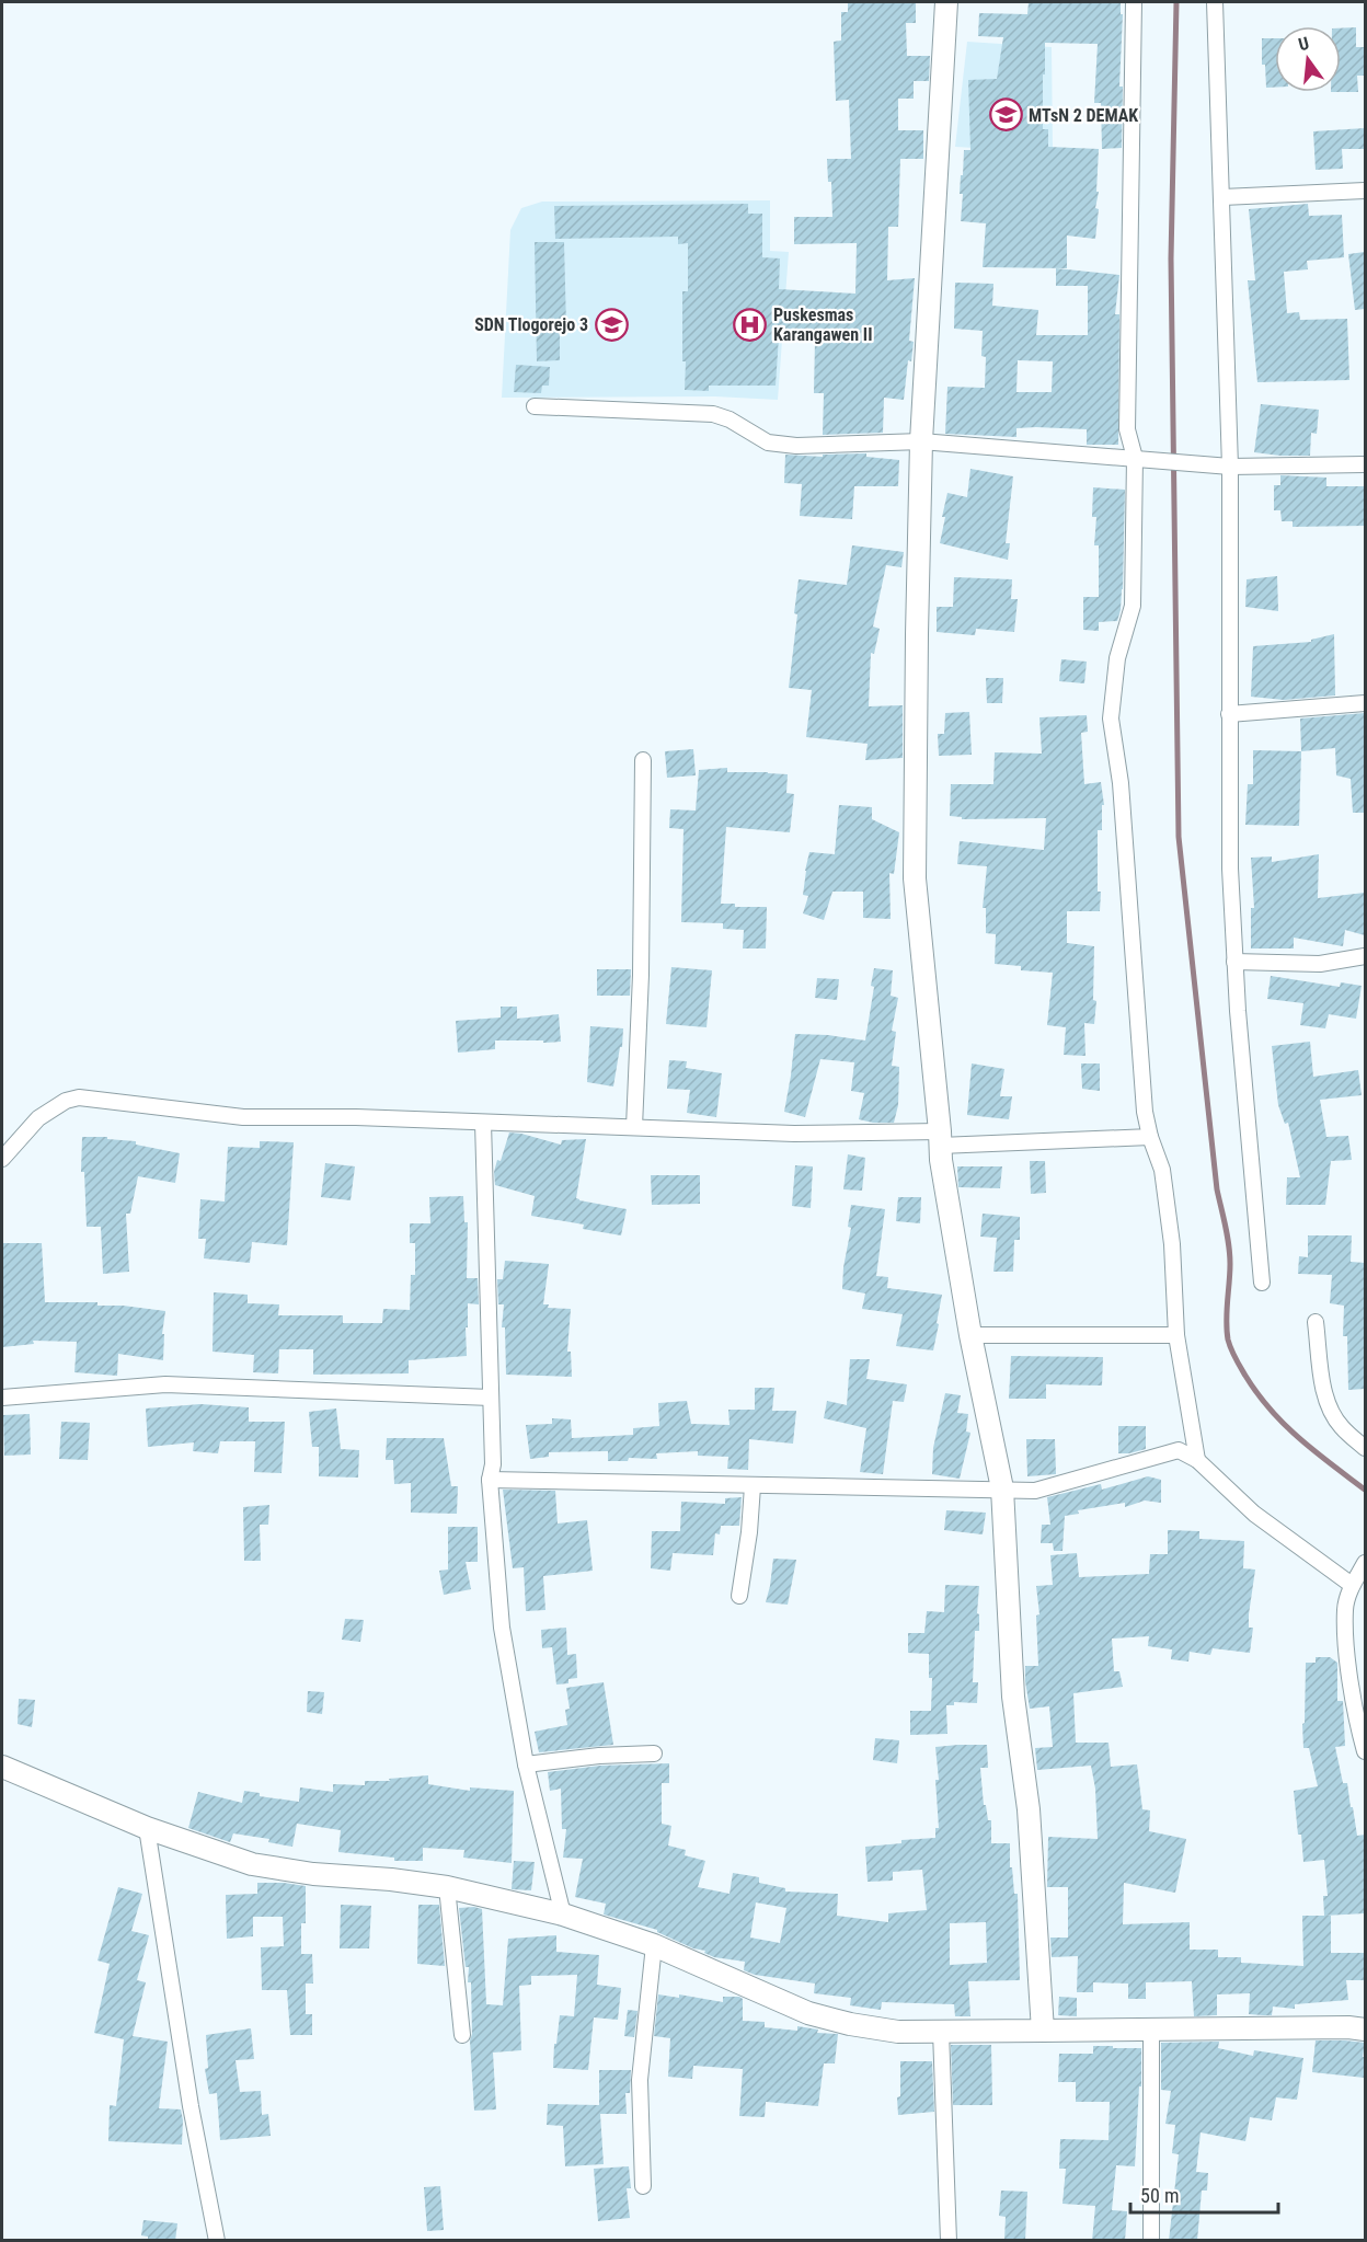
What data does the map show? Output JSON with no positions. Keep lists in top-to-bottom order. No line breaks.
{"places":{"school or university":["MTsN 2 DEMAK","SDN Tlogorejo 3"],"hospital":["Puskesmas Karangawen II"]},"scale_bar":"50 m","north":"top"}
